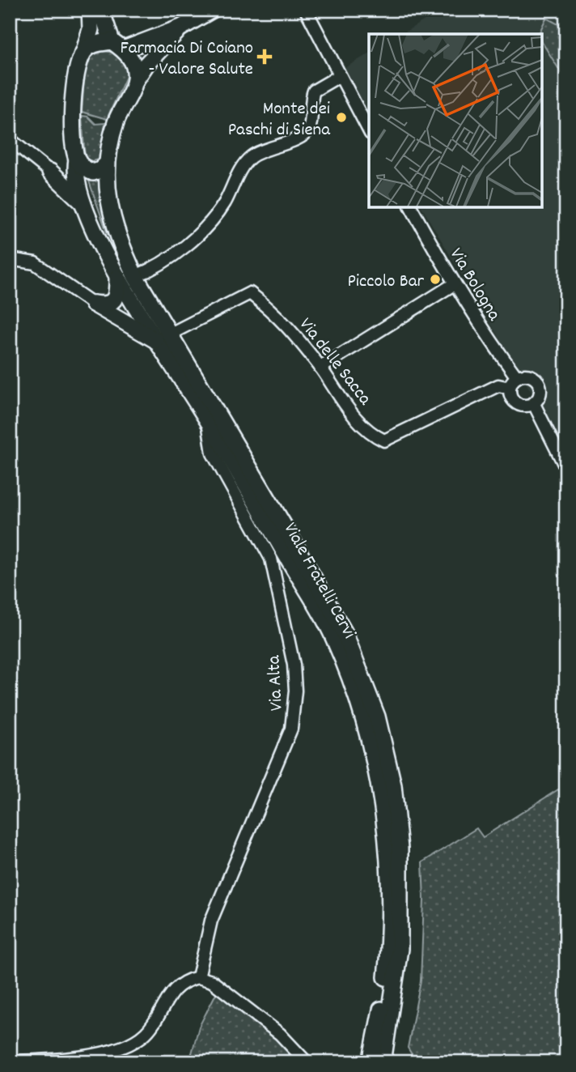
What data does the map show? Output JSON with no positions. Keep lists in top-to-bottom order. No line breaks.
{"streets":{"main road":["Viale Fratelli Cervi"],"street":["Via Bologna","Via delle Sacca","Via Alta"]},"crossings":[["Via Bologna","Via delle Sacca"],["Via delle Sacca","Viale Fratelli Cervi"],["Viale Fratelli Cervi","Via Alta"]],"places":{"health":["Farmacia Di Coiano - Valore Salute"],"other":["Monte dei Paschi di Siena","Piccolo Bar"]}}
